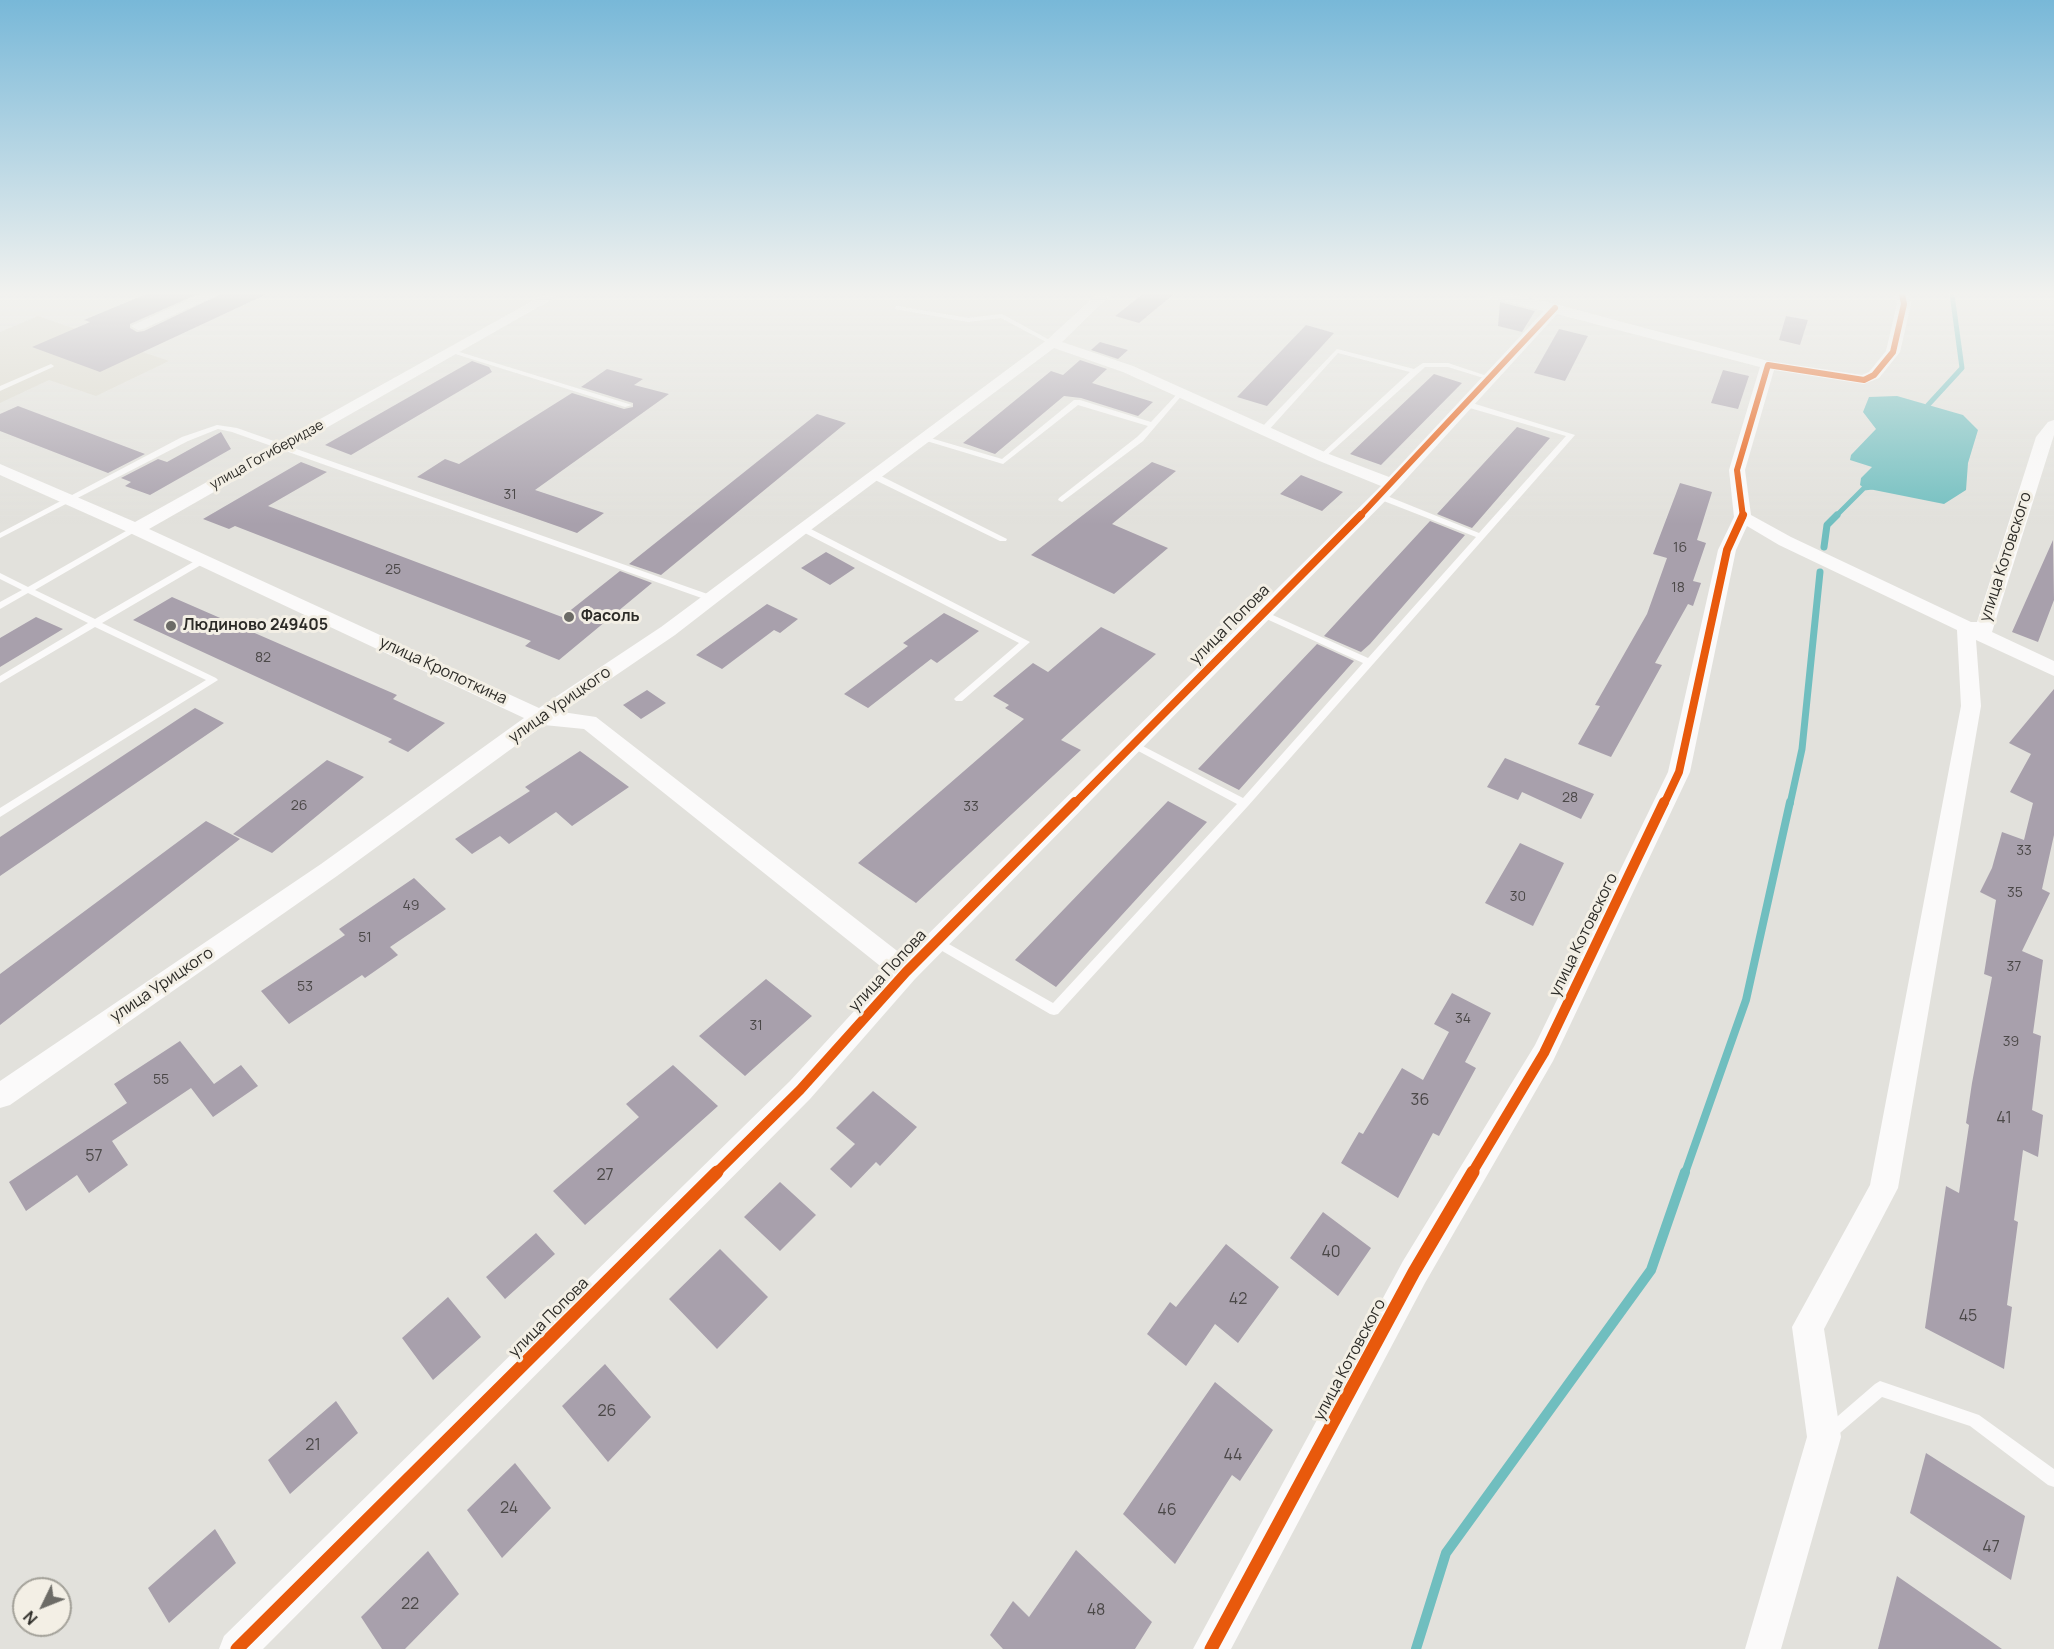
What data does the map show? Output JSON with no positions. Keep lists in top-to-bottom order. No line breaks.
{"streets":{"street":["улица Гогиберидзе","улица Котовского","улица Попова","улица Кропоткина","улица Урицкого"]},"crossings":[["улица Гогиберидзе","улица Кропоткина"],["улица Попова","улица Кропоткина"],["улица Кропоткина","улица Урицкого"]],"places":["Фасоль","Людиново 249405"],"house_numbers":["31","16","25","18","82","28","26","33","33","35","30","49","51","37","53","34","31","39","55","36","41","57","27","40","42","45","26","21","44","24","46","47","22","48"],"north":"bottom left"}
